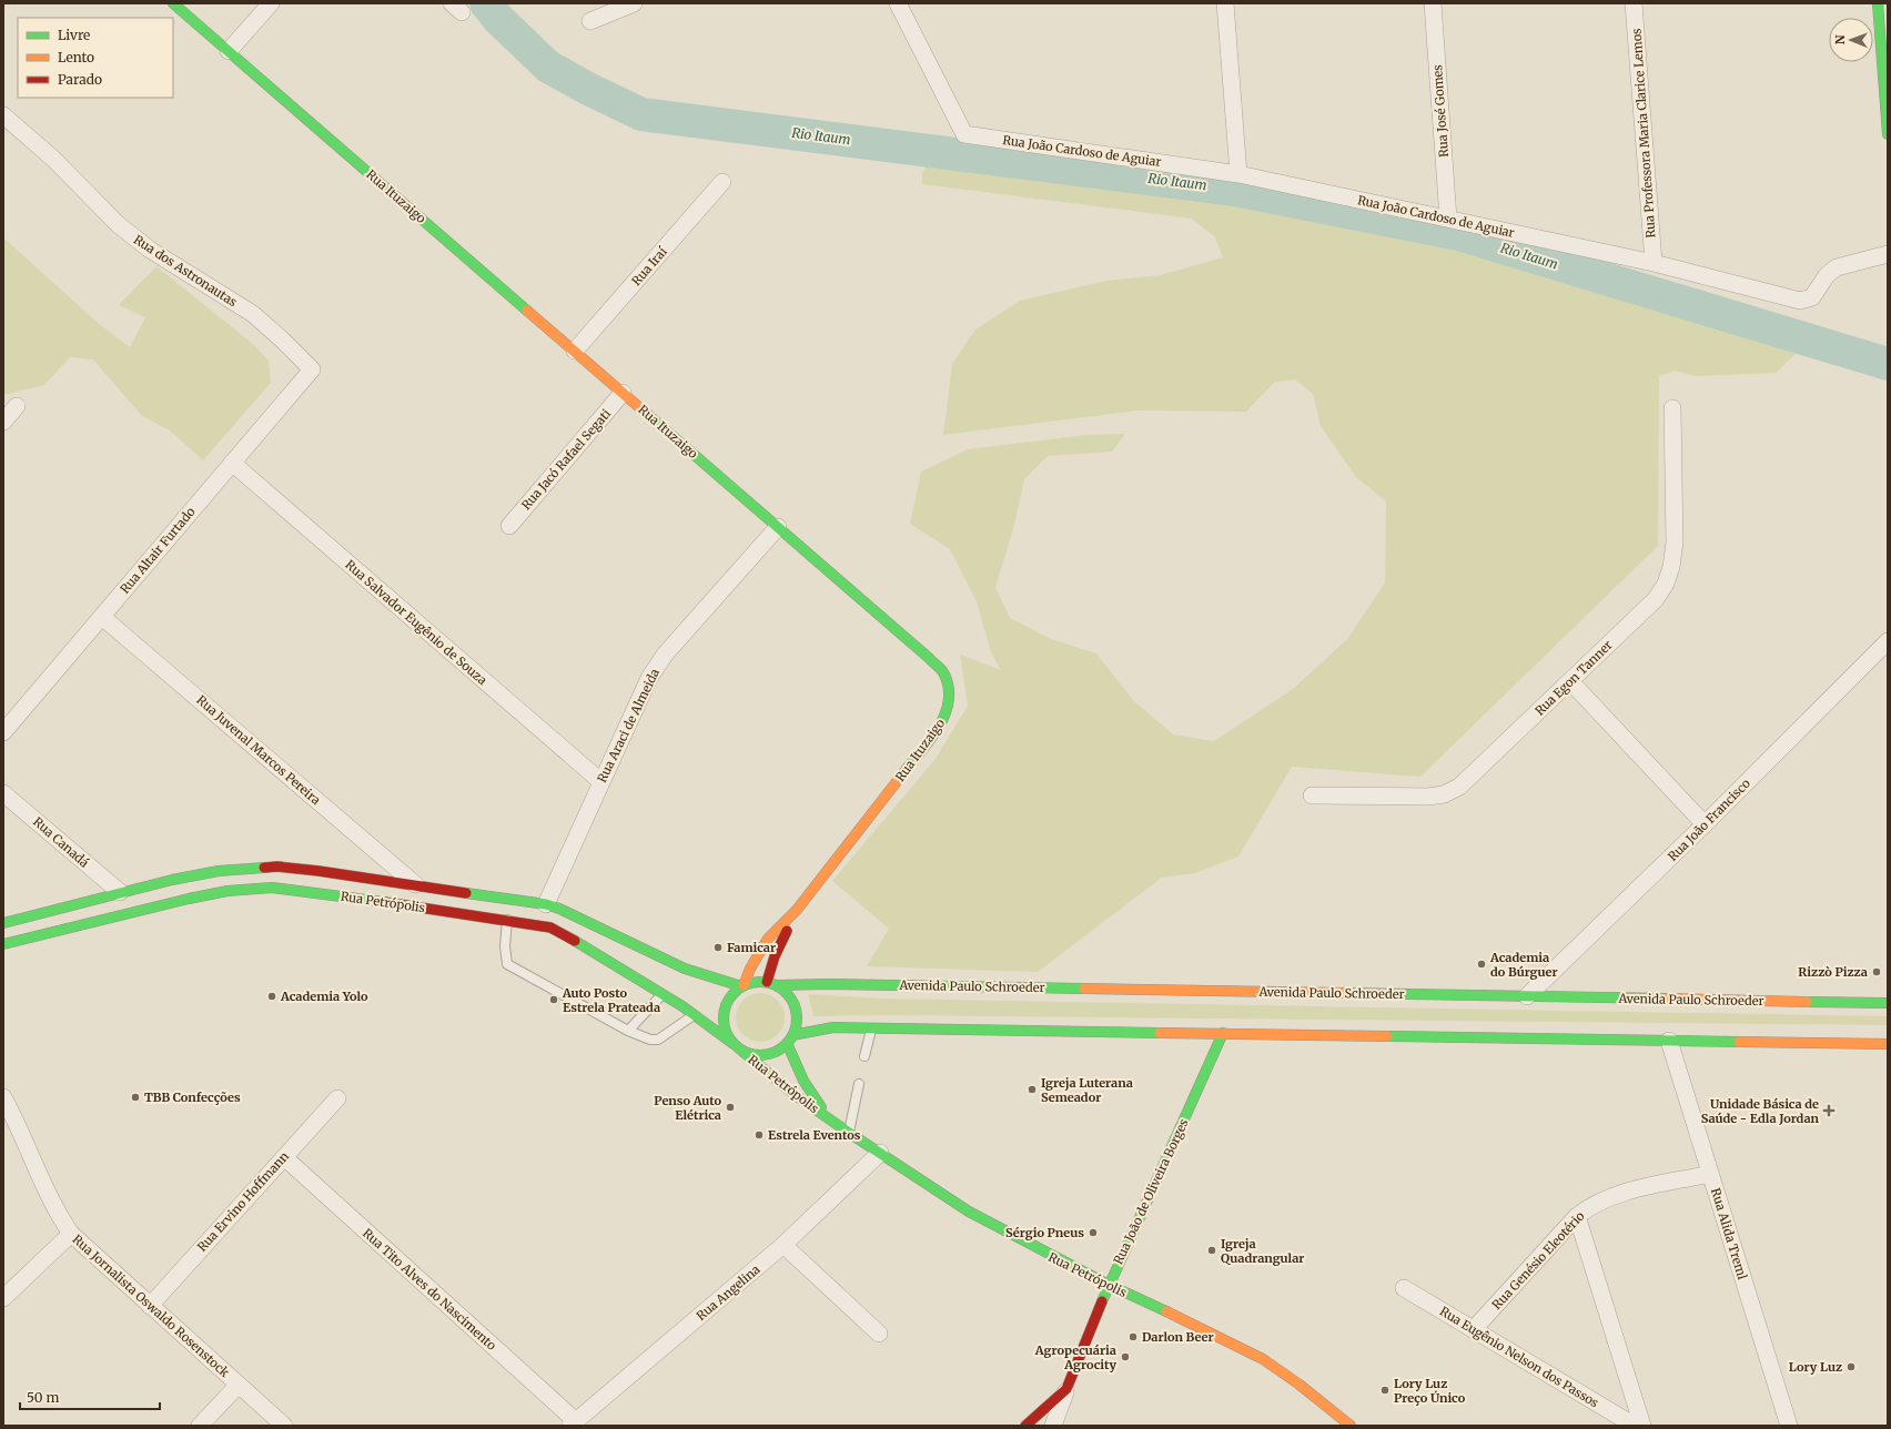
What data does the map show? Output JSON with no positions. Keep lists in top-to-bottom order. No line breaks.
{"streets":{"main road":["Rua Ituzaigo","Rua Petrópolis","Avenida Paulo Schroeder","Rua João de Oliveira Borges"],"street":["Rua José Gomes","Rua Professora Maria Clarice Lemos","Rua João Cardoso de Aguiar","Rua Iraí","Rua dos Astronautas","Rua Jacó Rafael Segati","Rua Altair Furtado","Rua Salvador Eugênio de Souza","Rua Egon Tanner","Rua Araci de Almeida","Rua Juvenal Marcos Pereira","Rua João Francisco","Rua Canadá","Rua Ervino Hoffmann","Rua Alida Treml","Rua Genésio Eleotério","Rua Tito Alves do Nascimento","Rua Angelina","Rua Jornalista Oswaldo Rosenstock","Rua Eugênio Nelson dos Passos"]},"crossings":[["Rua José Gomes","Rua João Cardoso de Aguiar"],["Rua Professora Maria Clarice Lemos","Rua João Cardoso de Aguiar"],["Rua Ituzaigo","Rua Iraí"],["Rua Ituzaigo","Rua Jacó Rafael Segati"],["Rua Ituzaigo","Rua Araci de Almeida"],["Rua Ituzaigo","Rua Petrópolis"],["Rua Ituzaigo","Avenida Paulo Schroeder"],["Rua dos Astronautas","Rua Altair Furtado"],["Rua Altair Furtado","Rua Salvador Eugênio de Souza"],["Rua Altair Furtado","Rua Juvenal Marcos Pereira"],["Rua Salvador Eugênio de Souza","Rua Araci de Almeida"],["Rua Araci de Almeida","Rua Petrópolis"],["Rua Juvenal Marcos Pereira","Rua Petrópolis"],["Rua João Francisco","Avenida Paulo Schroeder"],["Rua Canadá","Rua Petrópolis"],["Rua Petrópolis","Avenida Paulo Schroeder"],["Rua Petrópolis","Rua João de Oliveira Borges"],["Rua Petrópolis","Rua Angelina"],["Rua Ervino Hoffmann","Rua Tito Alves do Nascimento"],["Rua Ervino Hoffmann","Rua Jornalista Oswaldo Rosenstock"],["Rua Alida Treml","Rua Genésio Eleotério"],["Rua Genésio Eleotério","Rua Eugênio Nelson dos Passos"],["Rua Tito Alves do Nascimento","Rua Angelina"]],"water":["Rio Itaum"],"places":{"other":["Famicar","Academia do Búrguer","Rizzò Pizza","Academia Yolo","Auto Posto Estrela Prateada","Igreja Luterana Semeador","TBB Confecções","Penso Auto Elétrica","Estrela Eventos","Sérgio Pneus","Igreja Quadrangular","Darlon Beer","Agropecuária Agrocity","Lory Luz","Lory Luz Preço Único"],"health":["Unidade Básica de Saúde - Edla Jordan"]},"legend":["Livre","Lento","Parado"],"scale_bar":"50 m","north":"left"}
